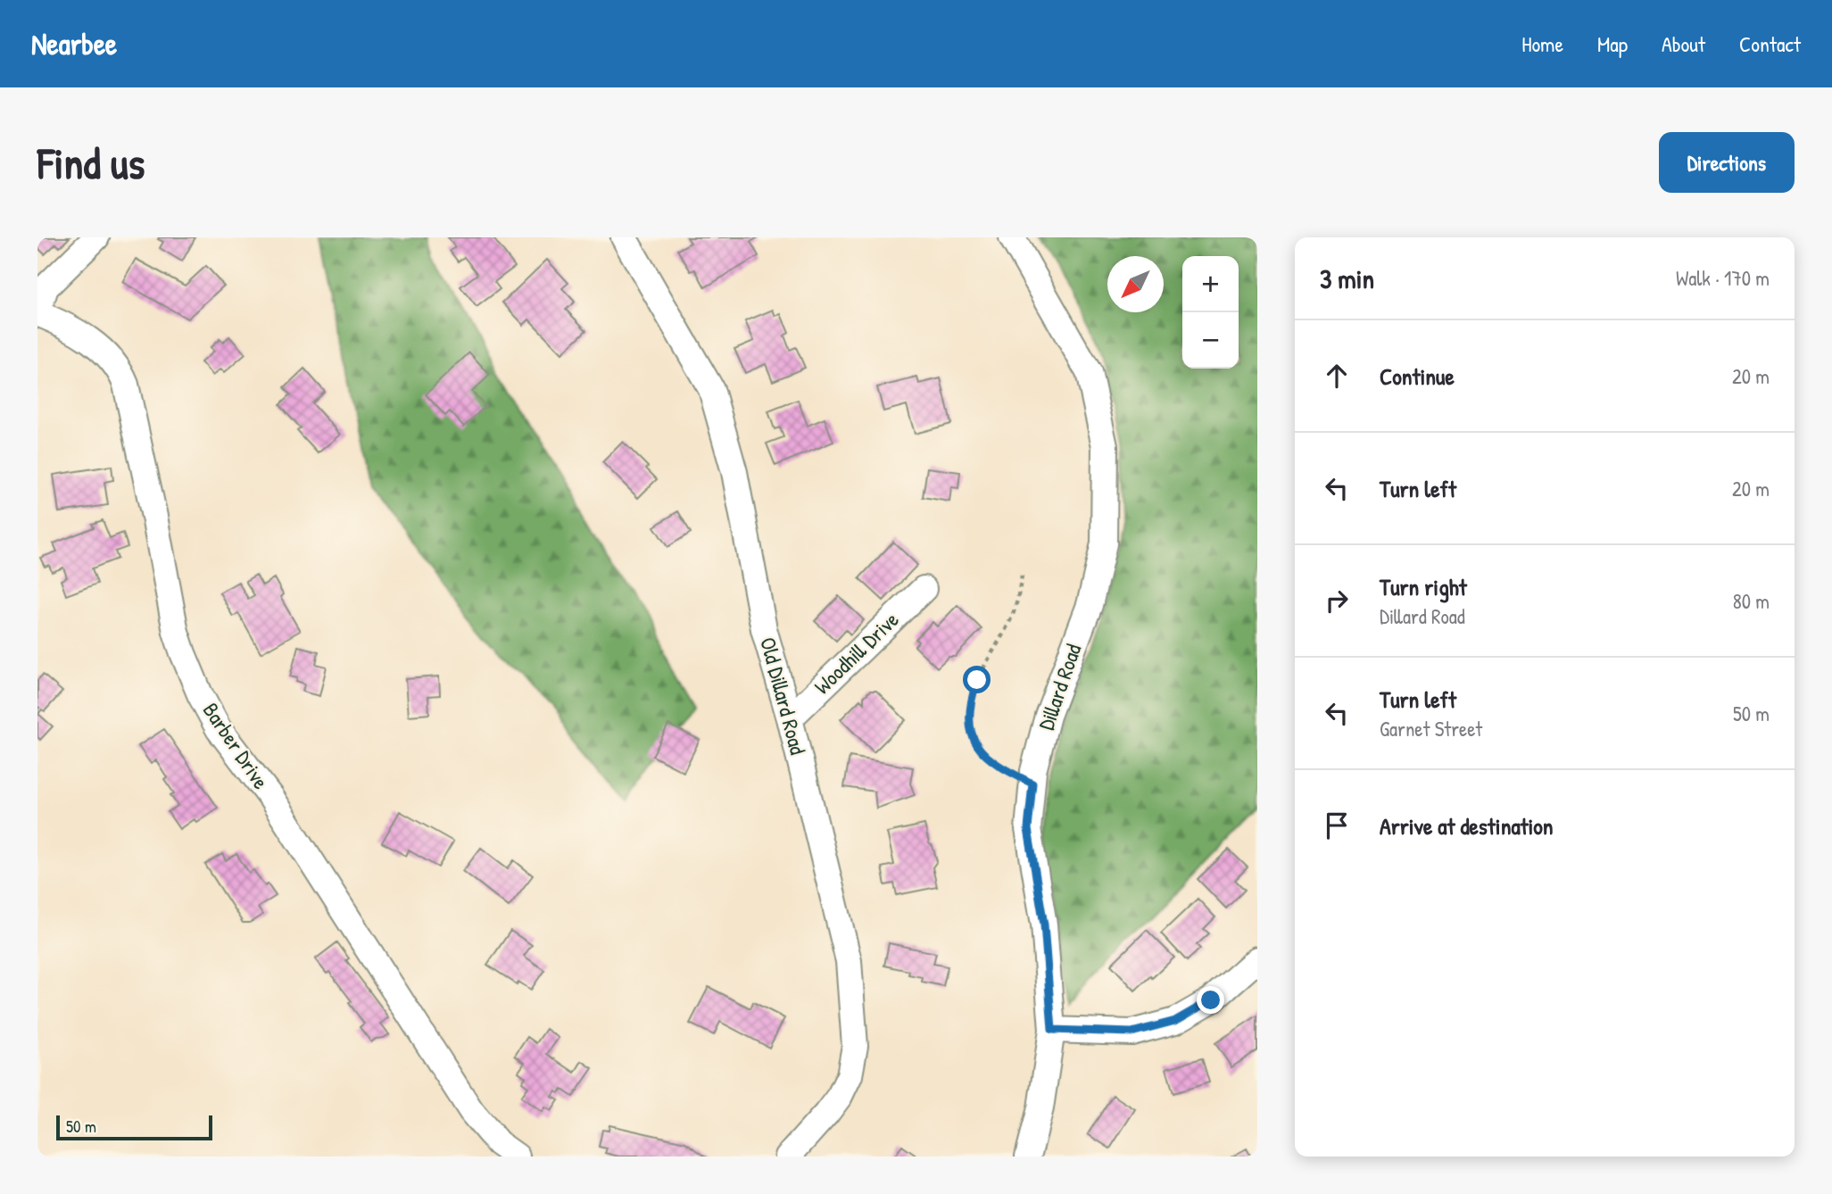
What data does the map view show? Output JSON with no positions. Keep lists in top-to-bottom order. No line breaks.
{"streets":{"street":["Woodhill Drive","Dillard Road","Old Dillard Road","Barber Drive"]},"crossings":[["Woodhill Drive","Old Dillard Road"]],"scale_bar":"50 m","north":"bottom left","page":{"header":"Nearbee","nav":["Home","Map","About","Contact"],"buttons":"Directions","title":"Find us","heading":["3 min","Walk · 170 m"],"map_buttons":["+","−"],"list":[["Continue","20 m"],["Turn left","20 m"],["Turn right","Dillard Road","80 m"],["Turn left","Garnet Street","50 m"],"Arrive at destination"],"scale":"50 m"}}
